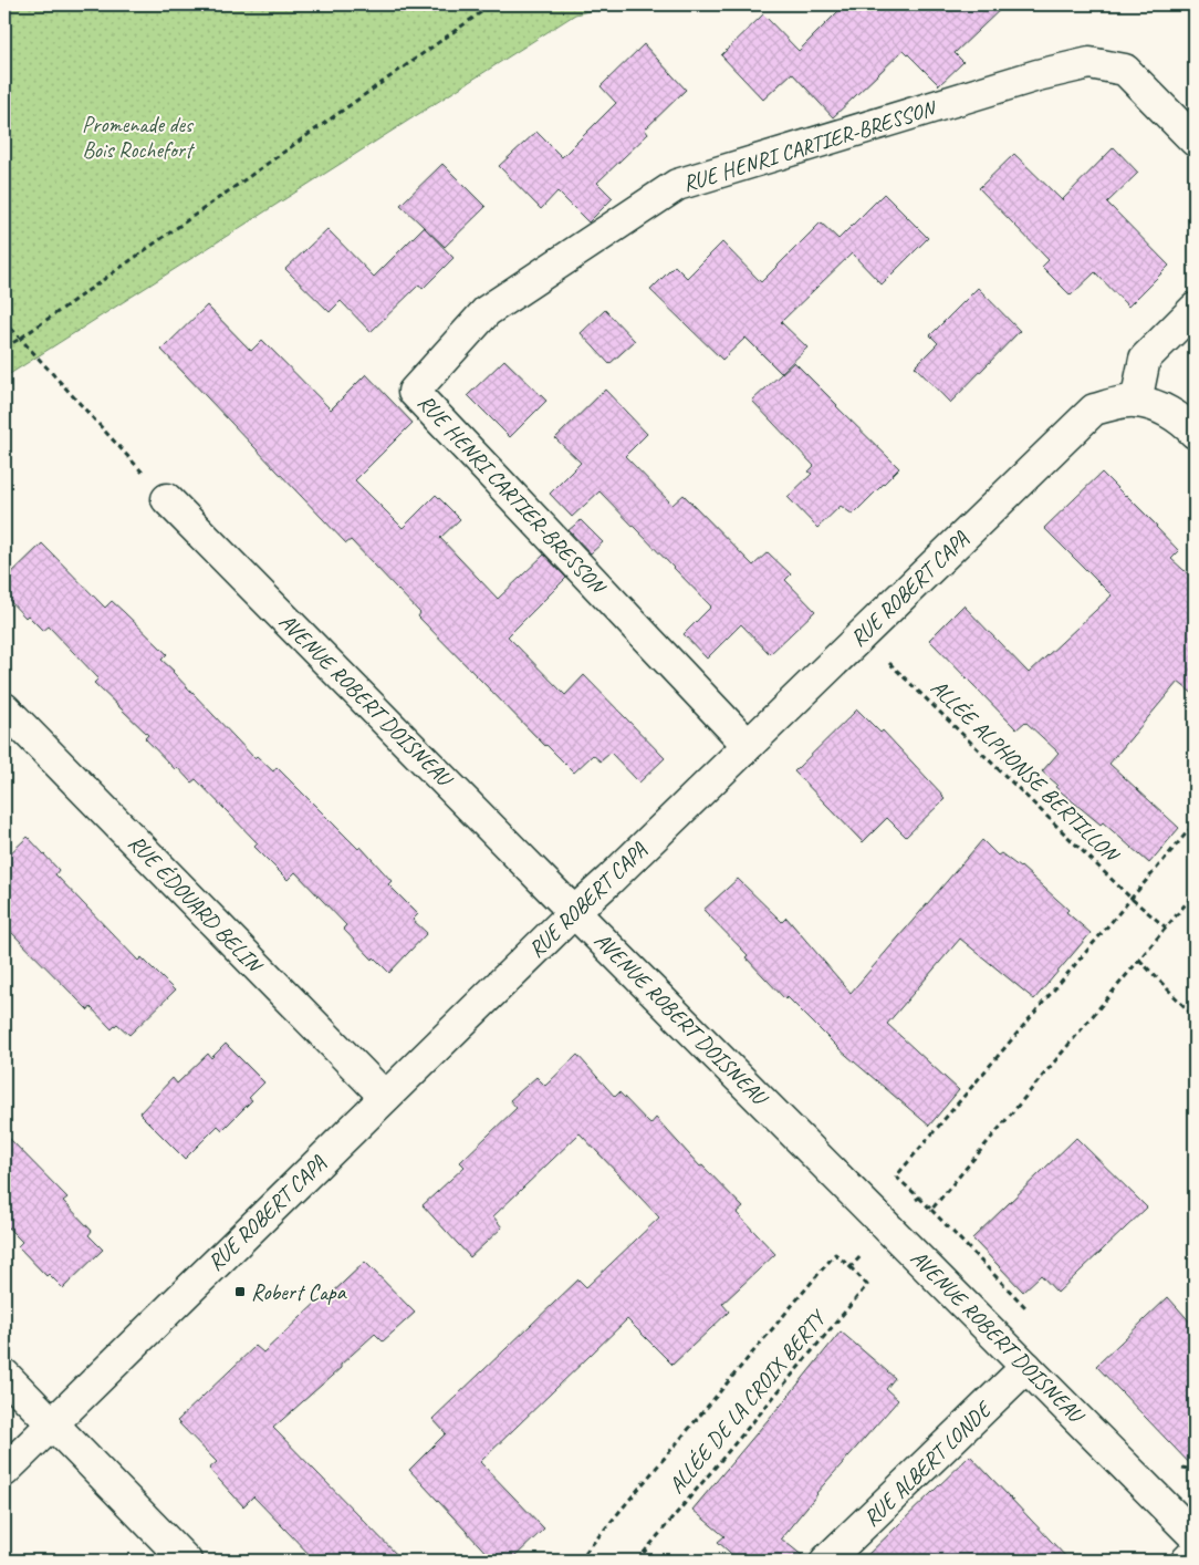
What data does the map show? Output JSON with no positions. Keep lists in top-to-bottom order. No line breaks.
{"streets":{"street":["RUE HENRI CARTIER-BRESSON","RUE ROBERT CAPA","AVENUE ROBERT DOISNEAU","RUE ÉDOUARD BELIN","RUE ALBERT LONDE"],"path":["ALLÉE ALPHONSE BERTILLON","ALLÉE DE LA CROIX BERTY"]},"crossings":[["RUE HENRI CARTIER-BRESSON","RUE ROBERT CAPA"],["RUE ROBERT CAPA","AVENUE ROBERT DOISNEAU"],["RUE ROBERT CAPA","ALLÉE ALPHONSE BERTILLON"],["RUE ROBERT CAPA","RUE ÉDOUARD BELIN"],["AVENUE ROBERT DOISNEAU","RUE ALBERT LONDE"]],"parks":["Promenade des Bois Rochefort"],"places":{"transit":["Robert Capa"]}}
